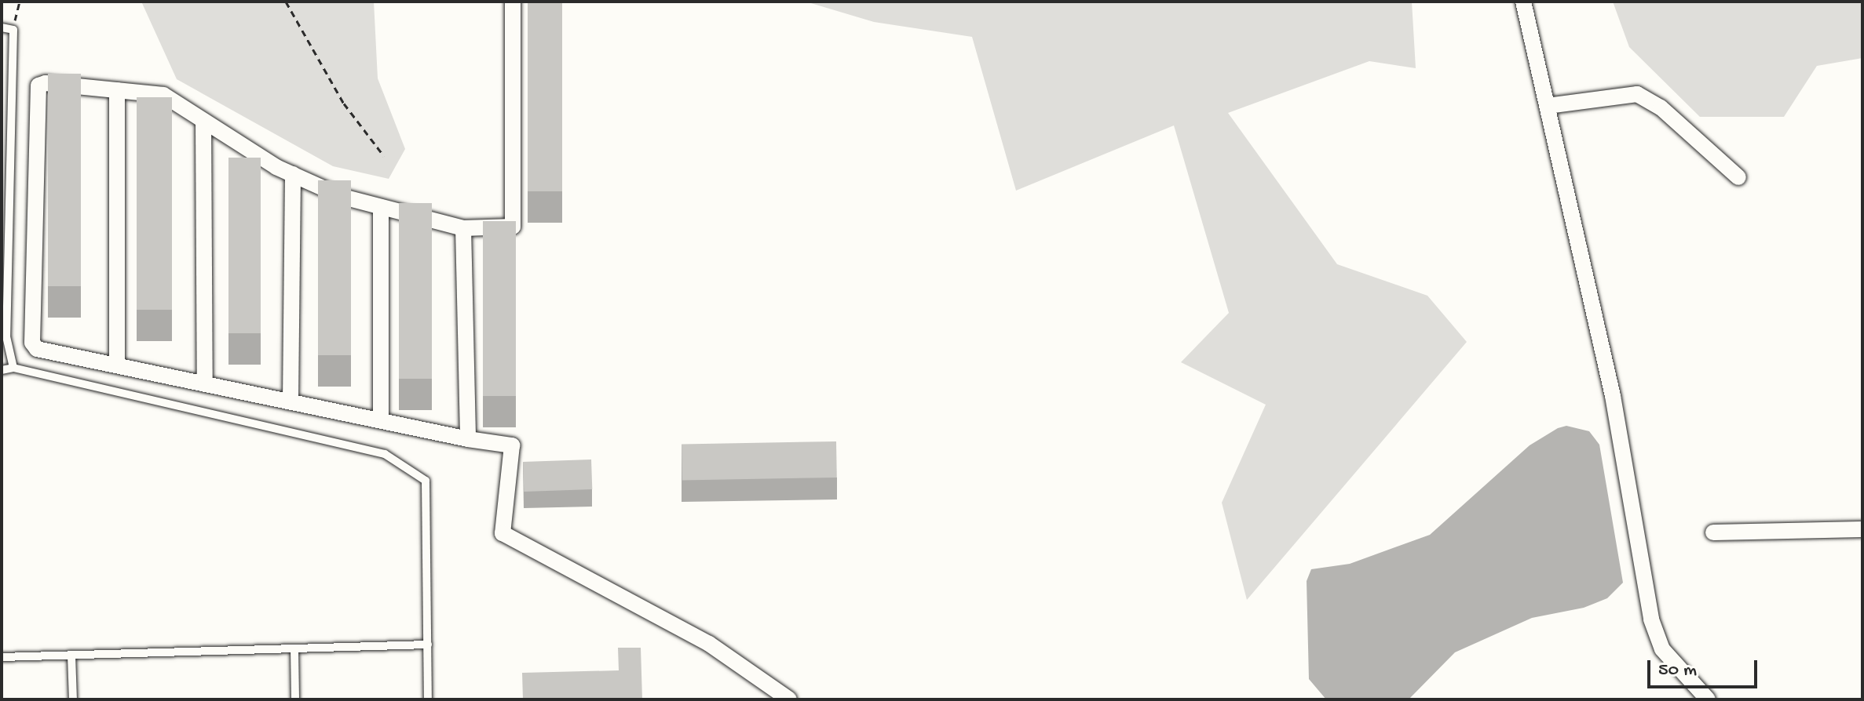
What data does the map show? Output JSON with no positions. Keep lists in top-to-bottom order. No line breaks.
{"scale_bar":"50 m"}
